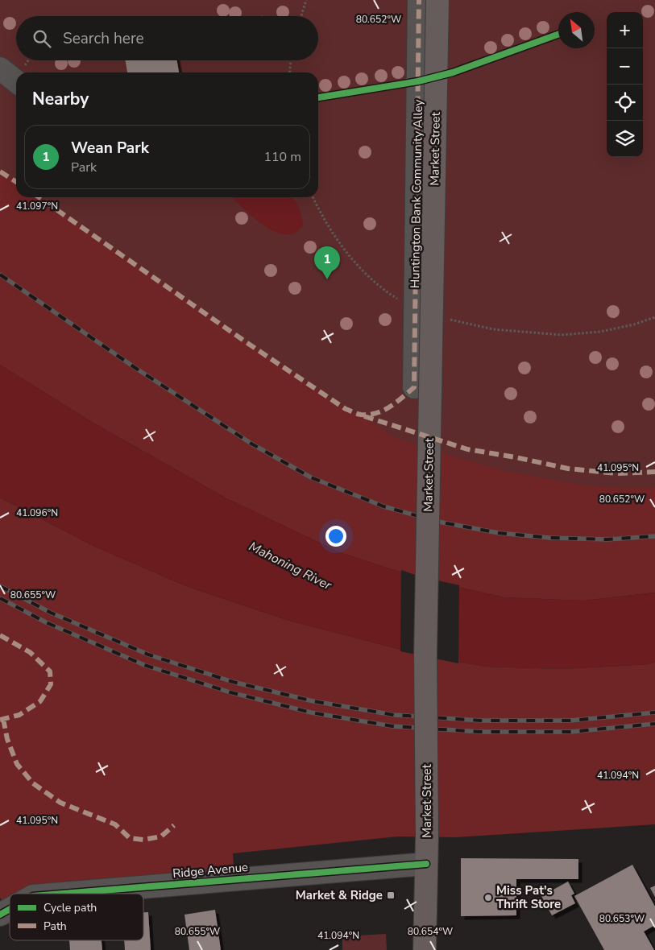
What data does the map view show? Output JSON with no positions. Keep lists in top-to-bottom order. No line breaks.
{"streets":{"main road":["Market Street"],"street":["Huntington Bank Community Alley","Ridge Avenue"]},"crossings":[["Market Street","Ridge Avenue"]],"water":["Mahoning River"],"places":{"transit":["Market & Ridge"],"other":["Miss Pat's Thrift Store"]},"legend":["Cycle path","Path"],"north":"top left","page":{"map_buttons":["+","−"],"search":"Search here","heading":"Nearby","list":[{"mark":"1","name":"Wean Park","note":"Park","value":"110 m"}],"pins":"1"},"coordinates":["80.652°W","41.097°N","41.095°N","41.096°N","80.655°W","41.094°N","80.653°W","80.654°W"]}
